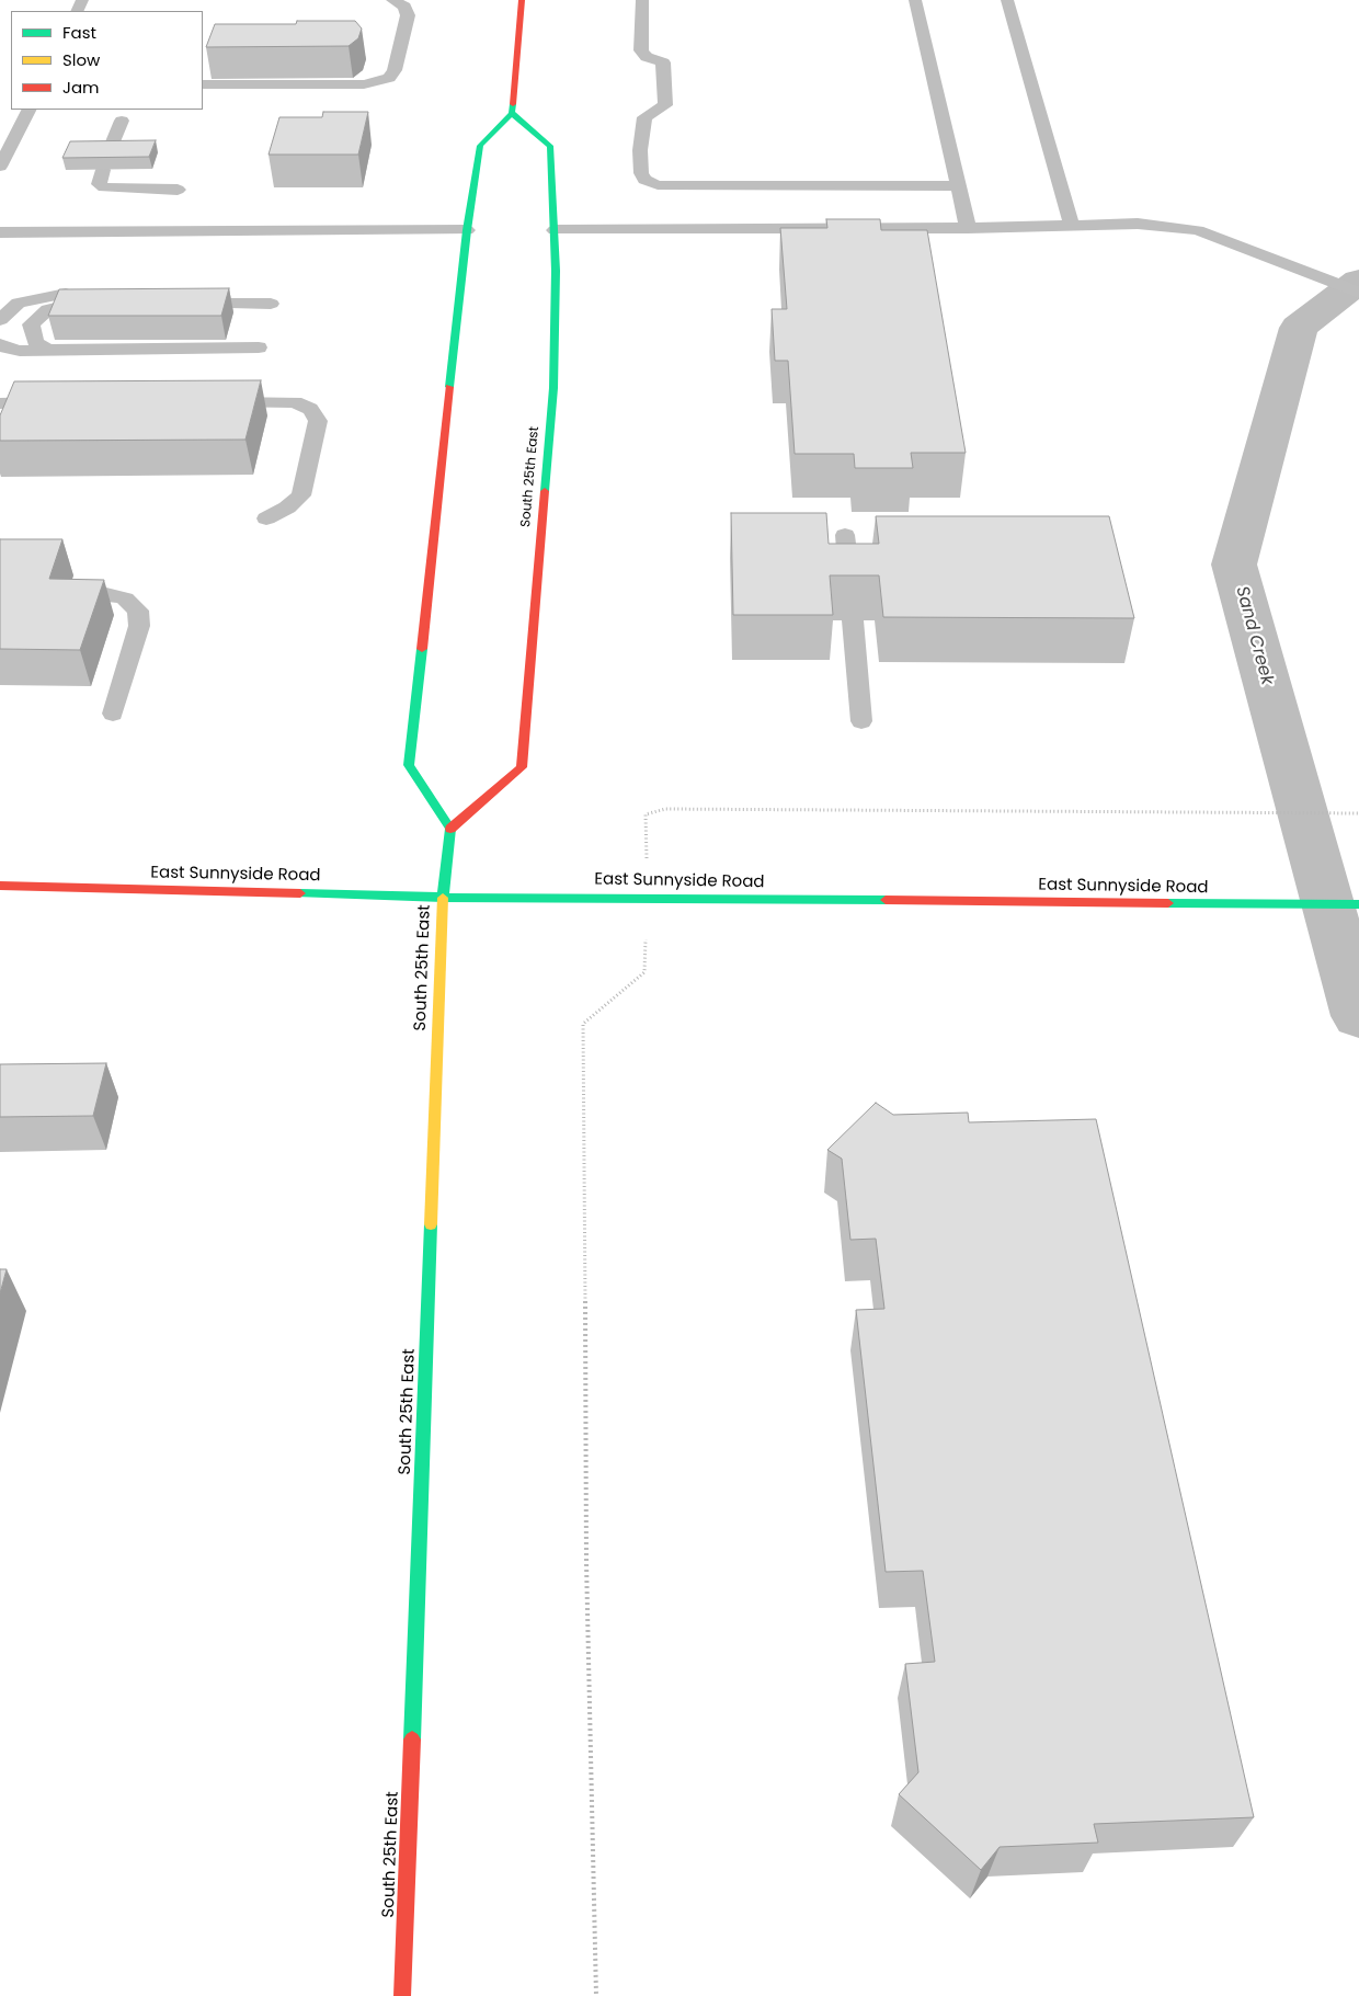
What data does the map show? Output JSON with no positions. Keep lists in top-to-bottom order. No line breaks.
{"streets":{"main road":["South 25th East","East Sunnyside Road"]},"crossings":[["South 25th East","East Sunnyside Road"]],"water":["Sand Creek"],"legend":["Fast","Slow","Jam"]}
